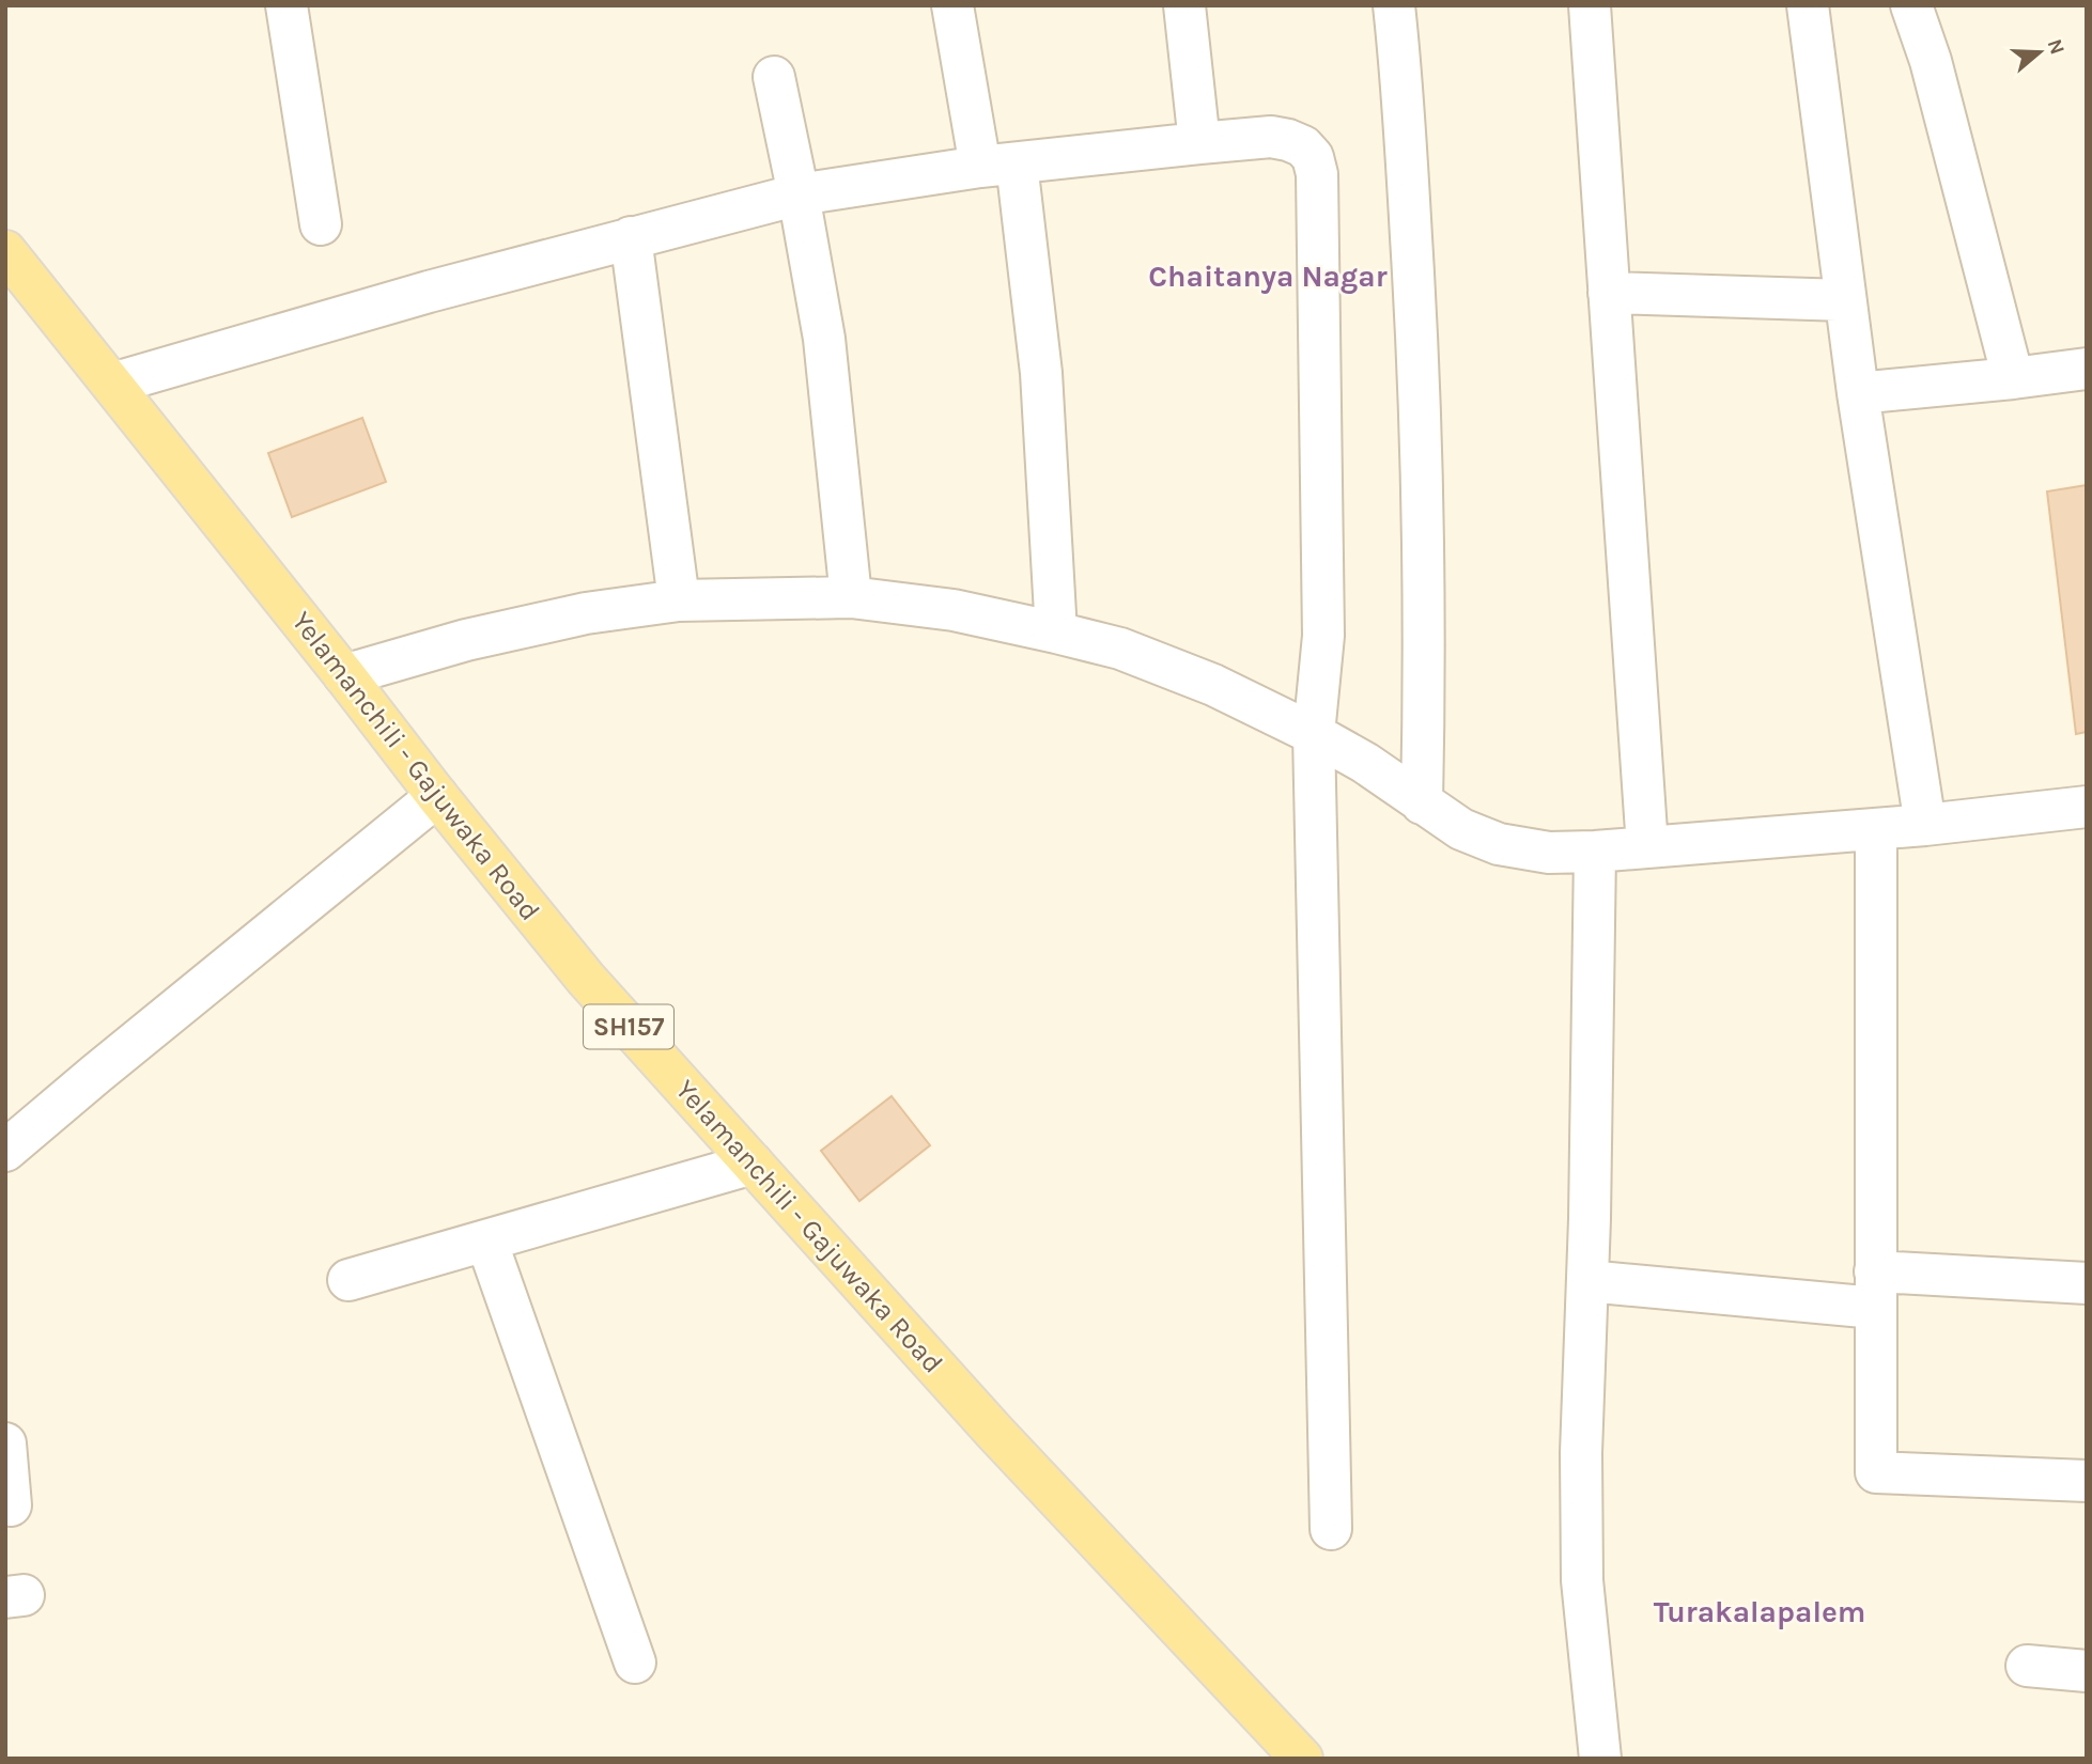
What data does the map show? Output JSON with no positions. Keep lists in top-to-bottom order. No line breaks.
{"streets":{"main road":["Yelamanchili - Gajuwaka Road","SH157"]},"districts":["Chaitanya Nagar","Turakalapalem"],"north":"right"}
